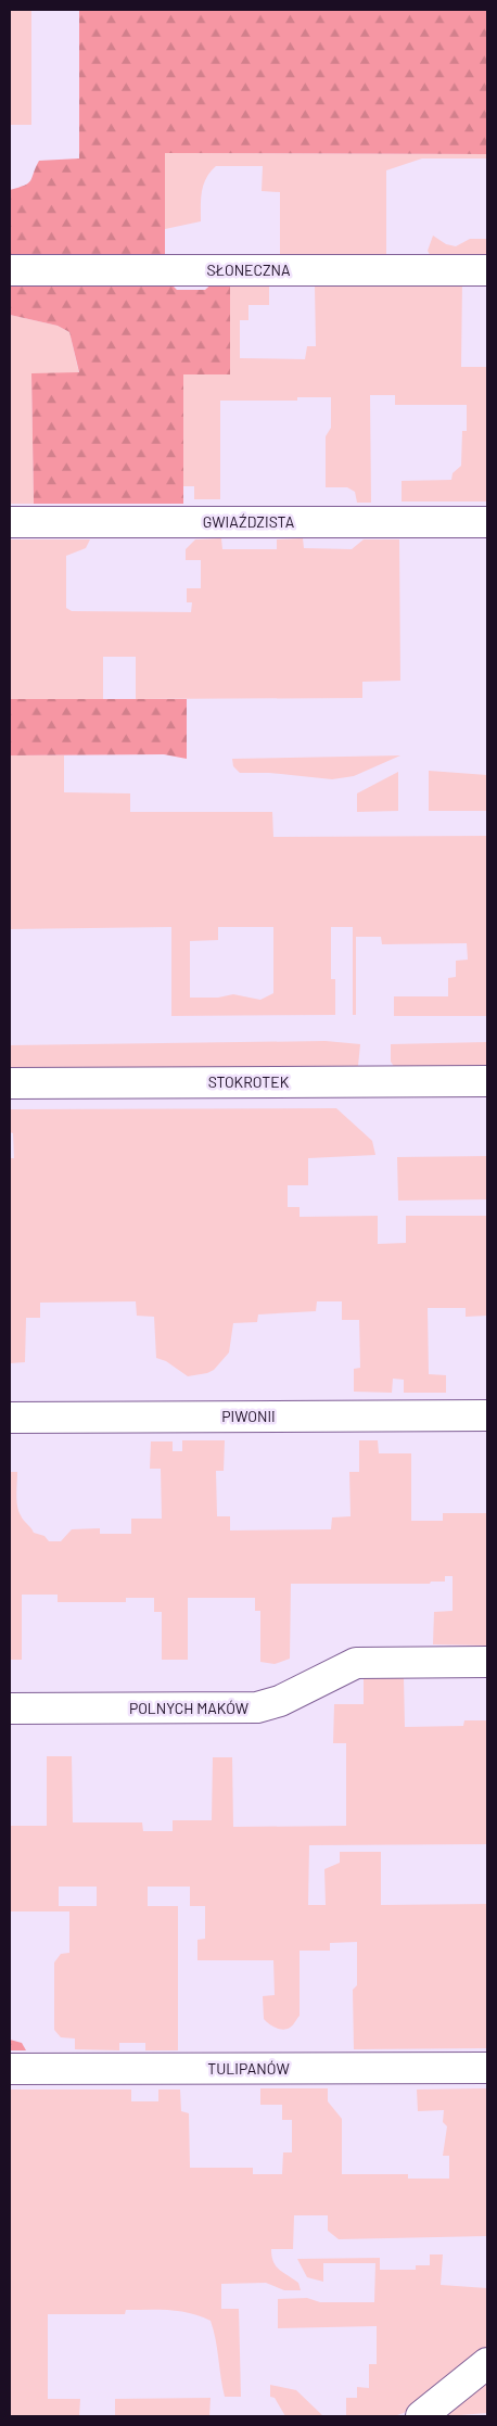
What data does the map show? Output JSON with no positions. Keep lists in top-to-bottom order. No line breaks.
{"streets":{"street":["SŁONECZNA","GWIAŹDZISTA","STOKROTEK","PIWONII","POLNYCH MAKÓW","TULIPANÓW"]}}
